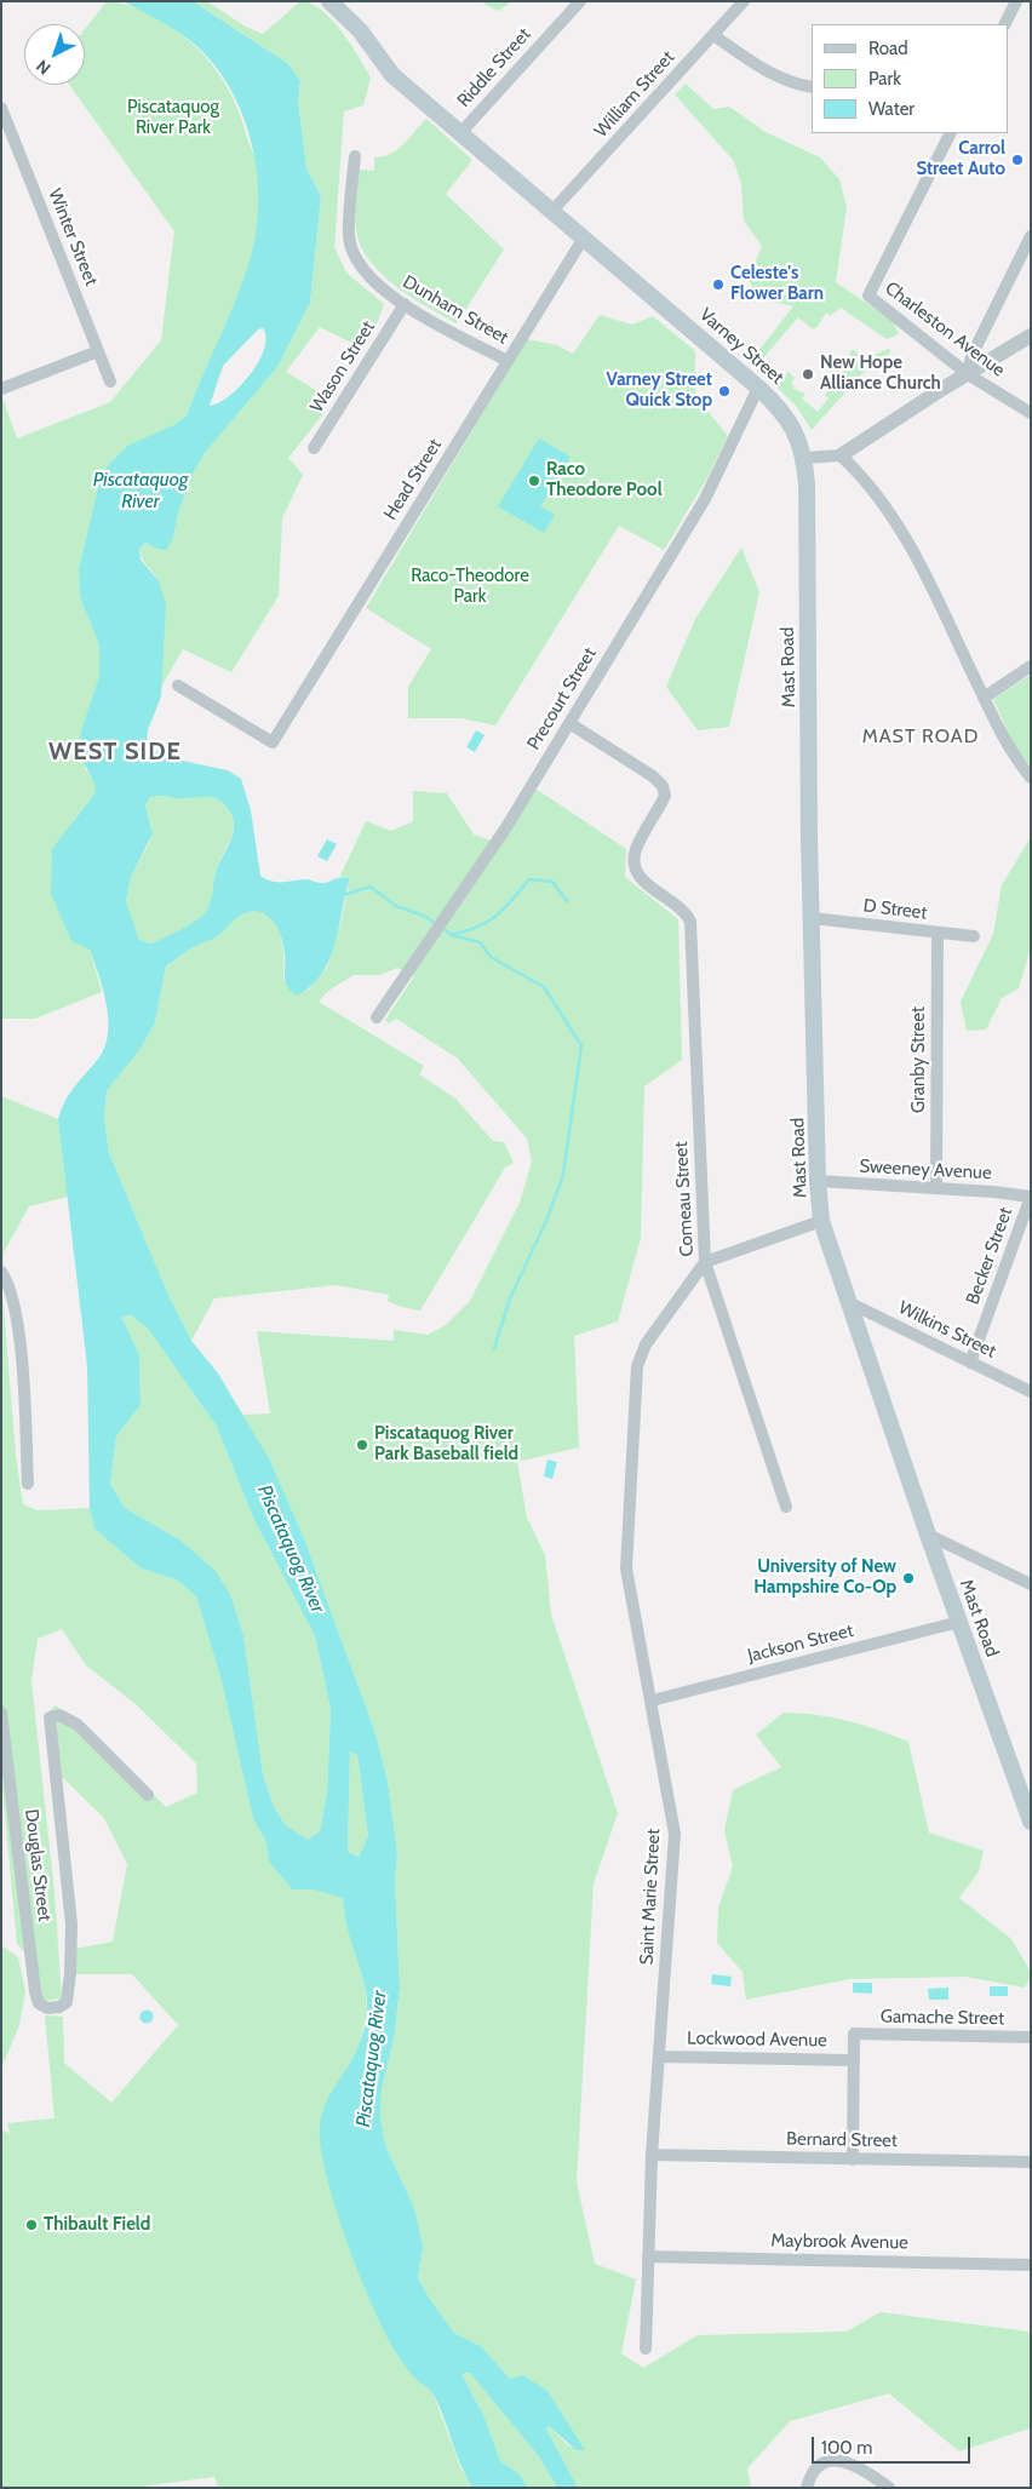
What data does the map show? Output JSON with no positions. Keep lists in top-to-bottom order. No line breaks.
{"streets":{"main road":["Varney Street","Mast Road"],"street":["Riddle Street","William Street","Winter Street","Dunham Street","Charleston Avenue","Wason Street","Head Street","Precourt Street","D Street","Granby Street","Sweeney Avenue","Comeau Street","Becker Street","Wilkins Street","Jackson Street","Douglas Street","Saint Marie Street","Gamache Street","Lockwood Avenue","Bernard Street","Maybrook Avenue"]},"crossings":[["Riddle Street","Varney Street"],["William Street","Varney Street"],["Dunham Street","Wason Street"],["Dunham Street","Head Street"],["Varney Street","Head Street"],["Varney Street","Mast Road"],["Varney Street","Precourt Street"],["Mast Road","D Street"],["Mast Road","Sweeney Avenue"],["Mast Road","Wilkins Street"],["Mast Road","Jackson Street"],["Precourt Street","Comeau Street"],["D Street","Granby Street"],["Granby Street","Sweeney Avenue"],["Sweeney Avenue","Becker Street"],["Comeau Street","Saint Marie Street"],["Becker Street","Wilkins Street"],["Jackson Street","Saint Marie Street"],["Saint Marie Street","Lockwood Avenue"],["Saint Marie Street","Bernard Street"],["Saint Marie Street","Maybrook Avenue"],["Gamache Street","Lockwood Avenue"]],"districts":["MAST ROAD","WEST SIDE"],"water":["Piscataquog River"],"parks":["Piscataquog River Park","Raco-Theodore Park"],"places":["Carrol Street Auto","Celeste's Flower Barn","New Hope Alliance Church","Varney Street Quick Stop","Raco Theodore Pool","Piscataquog River Park Baseball field","University of New Hampshire Co-Op","Thibault Field"],"legend":["Road","Park","Water"],"scale_bar":"100 m","north":"bottom left"}
